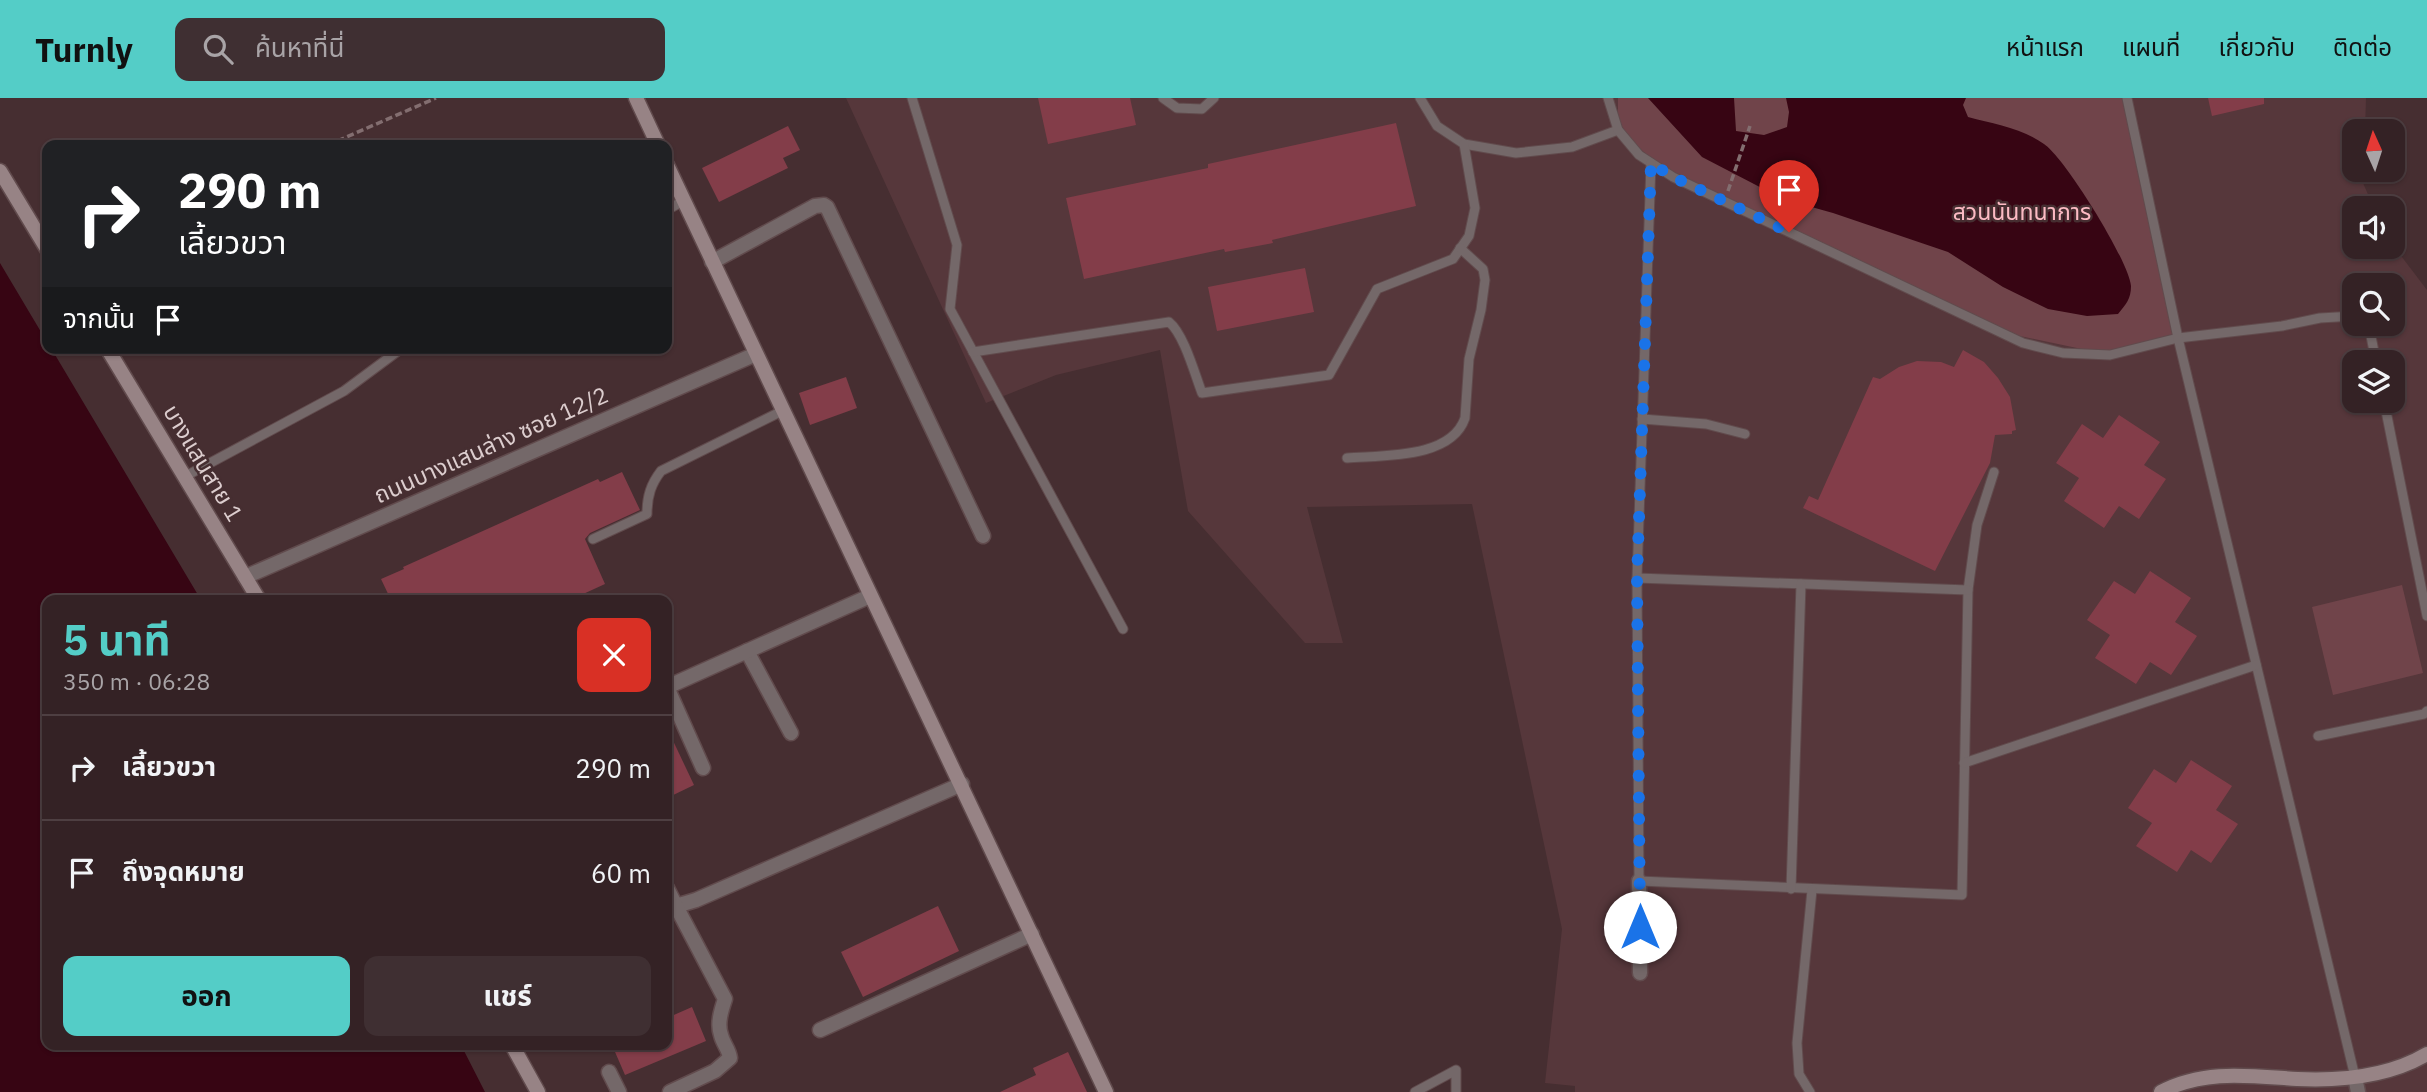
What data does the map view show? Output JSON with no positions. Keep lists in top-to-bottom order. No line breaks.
{"streets":{"street":["ถนนบางแสนล่าง ซอย 12/2","บางแสนสาย 1"]},"crossings":[["ถนนบางแสนล่าง ซอย 12/2","บางแสนสาย 1"]],"parks":["สวนนันทนาการ"],"north":"top","page":{"header":"Turnly","search":"ค้นหาที่นี่","nav":["หน้าแรก","แผนที่","เกี่ยวกับ","ติดต่อ"],"turn":["290 m","เลี้ยวขวา"],"then":"จากนั้น","heading":["5 นาที","350 m · 06:28"],"list":[{"name":"เลี้ยวขวา","value":"290 m"},{"name":"ถึงจุดหมาย","value":"60 m"}],"buttons":["ออก","แชร์"]}}
